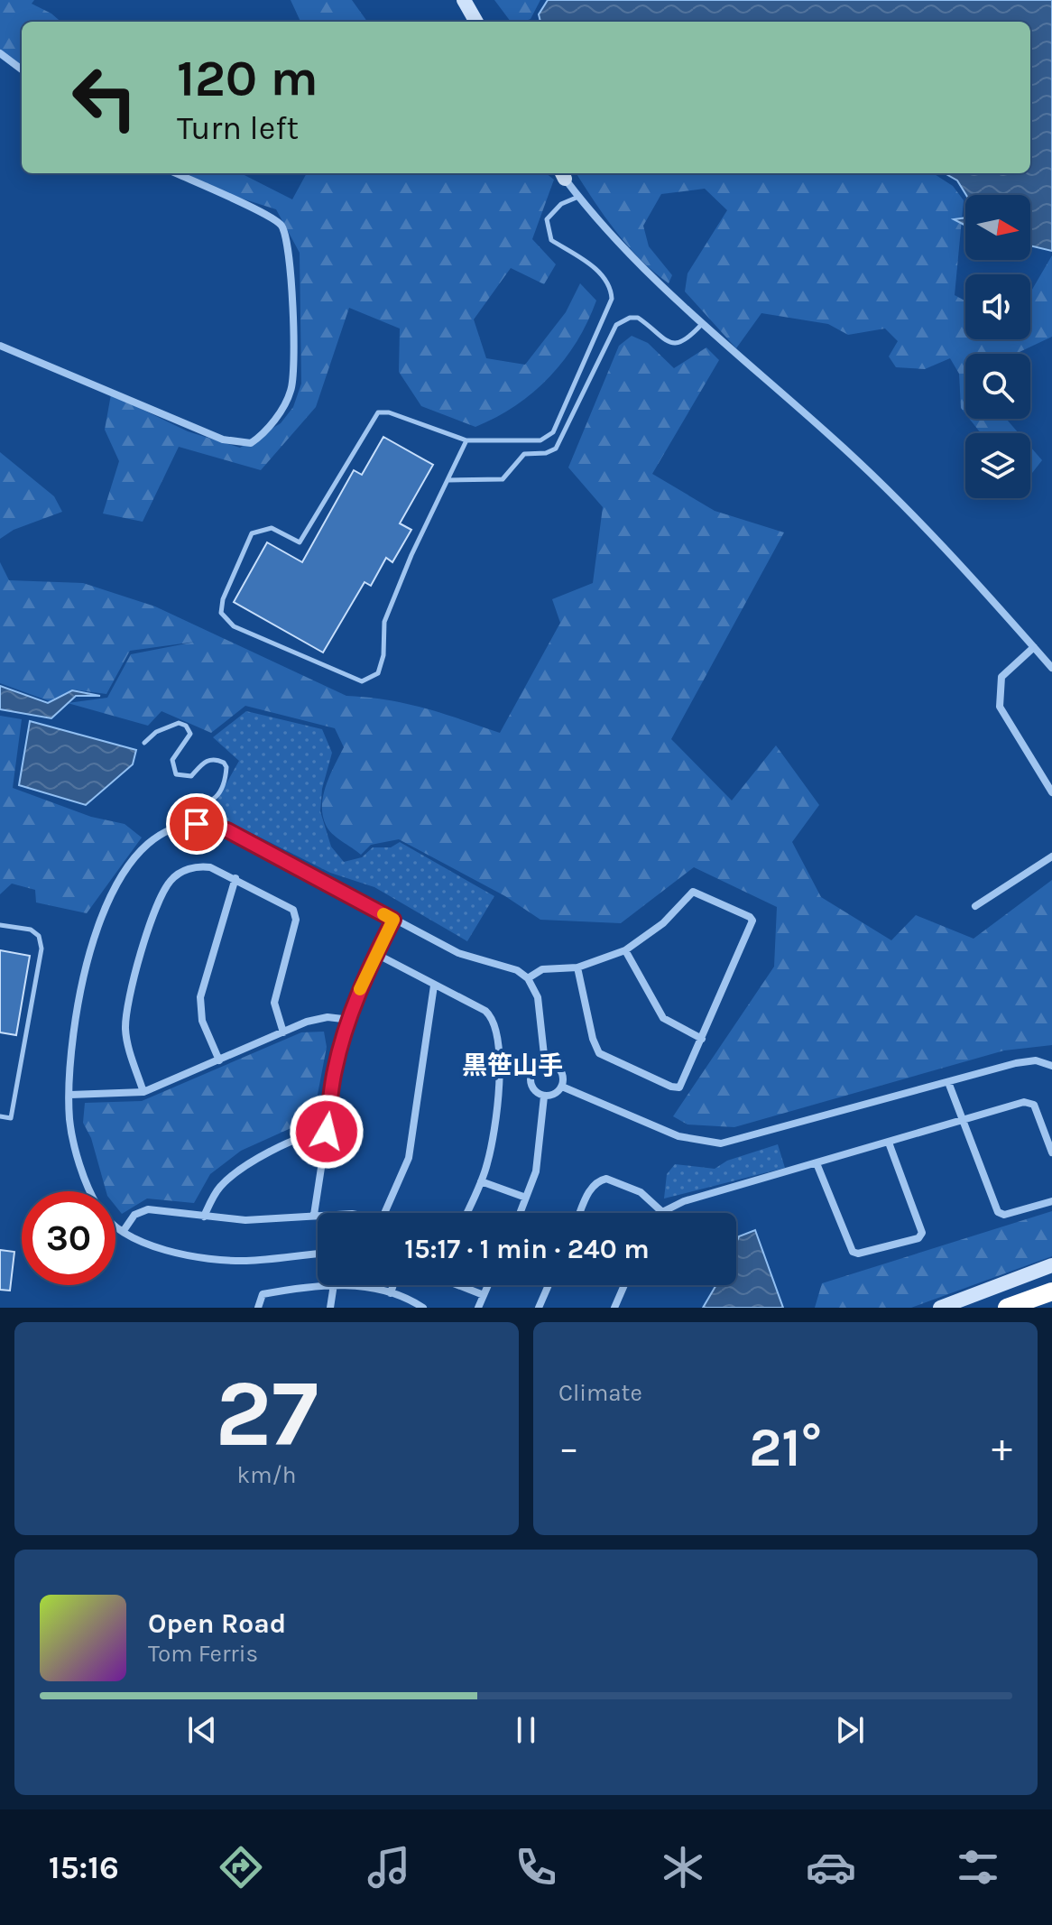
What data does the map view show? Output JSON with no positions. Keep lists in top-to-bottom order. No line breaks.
{"districts":["黒笹山手"],"north":"right","page":{"turn":["120 m","Turn left"],"limit":"30","trip":"15:17 · 1 min · 240 m","tile":[["27","km/h"],"Climate"],"heat":["−","21°","+"],"song":["Open Road","Tom Ferris"],"tabs":"15:16"}}
